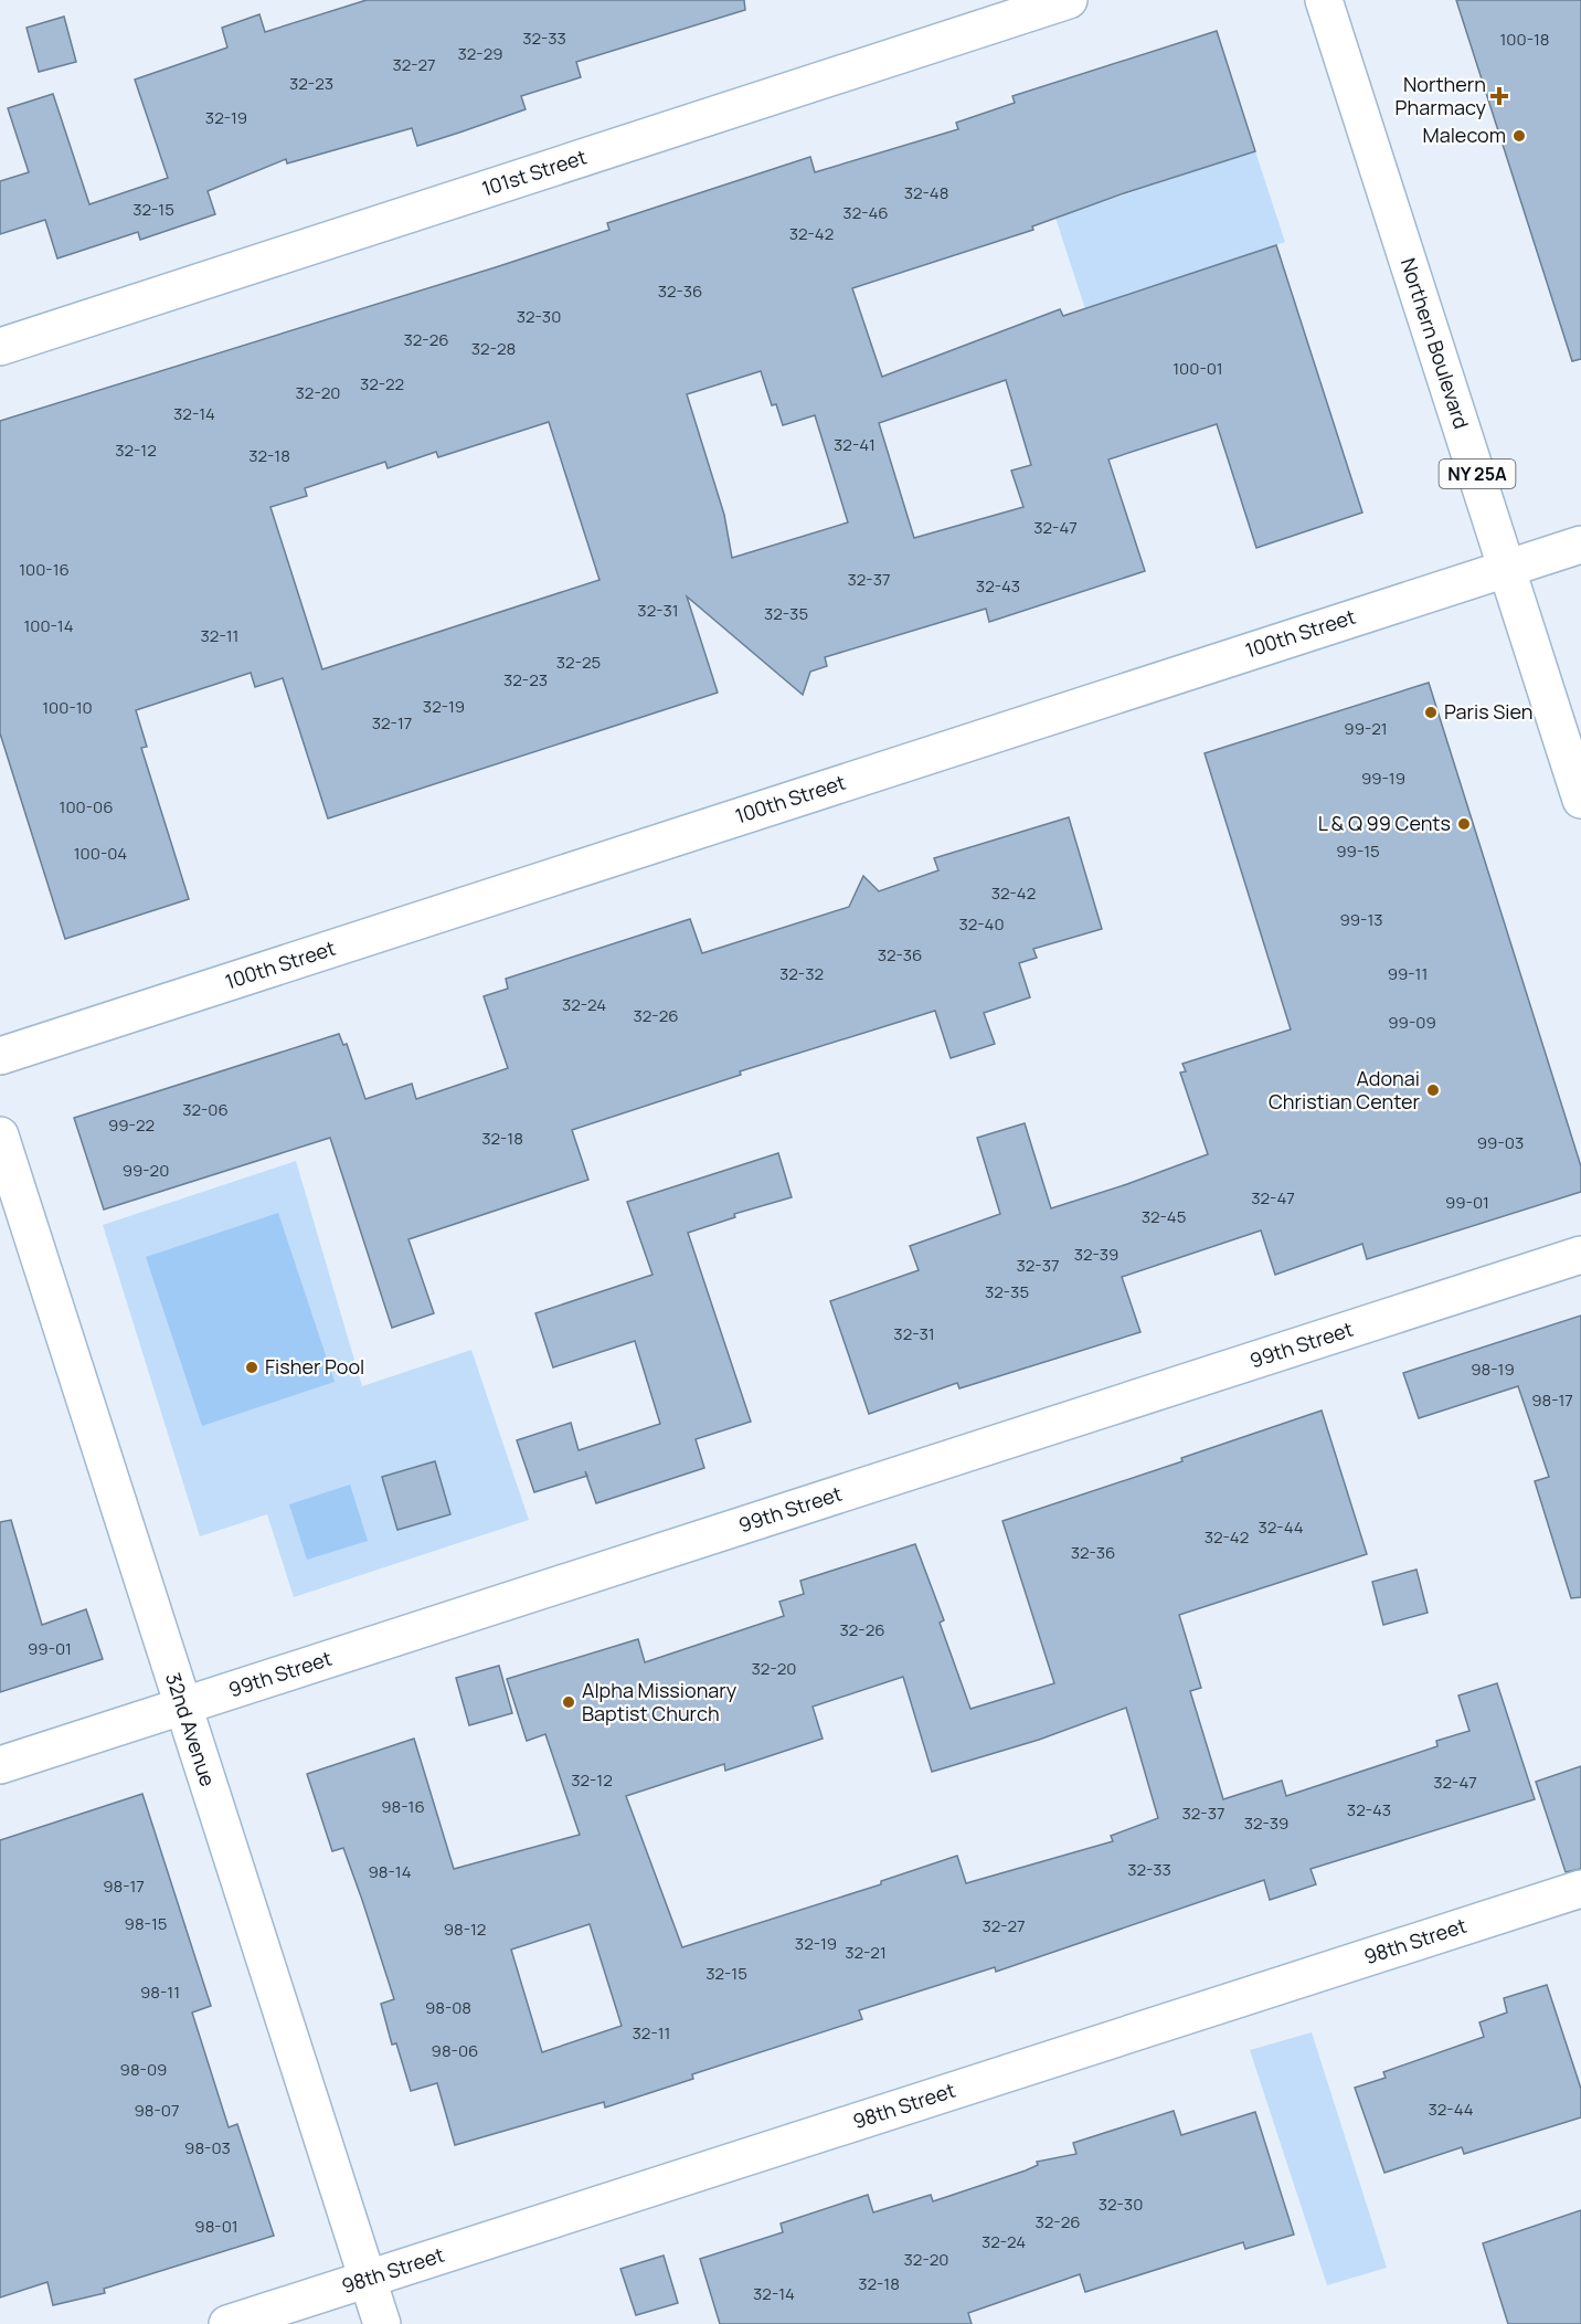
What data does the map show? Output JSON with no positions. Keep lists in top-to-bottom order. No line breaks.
{"streets":{"street":["101st Street","Northern Boulevard","NY 25A","100th Street","99th Street","32nd Avenue","98th Street"]},"crossings":[["Northern Boulevard","100th Street"],["99th Street","32nd Avenue"],["32nd Avenue","98th Street"]],"places":{"health":["Northern Pharmacy"],"other":["Malecom","Paris Sien","L & Q 99 Cents","Adonai Christian Center","Fisher Pool","Alpha Missionary Baptist Church"]},"house_numbers":["32-33","100-18","32-29","32-27","32-23","32-19","32-48","32-15","32-46","32-42","32-36","32-30","32-26","32-28","100-01","32-22","32-20","32-14","32-41","32-12","32-18","32-47","100-16","32-37","32-43","32-31","32-35","100-14","32-11","32-25","32-23","32-19","100-10","32-17","99-21","99-19","100-06","99-15","100-04","32-42","99-13","32-40","32-36","32-32","99-11","32-24","32-26","99-09","32-06","99-22","32-18","99-03","99-20","32-47","99-01","32-45","32-39","32-37","32-35","32-31","98-19","98-17","32-44","32-42","32-36","32-26","99-01","32-20","32-12","32-47","98-16","32-43","32-37","32-39","32-33","98-14","98-17","98-15","32-27","98-12","32-19","32-21","32-15","98-11","98-08","32-11","98-06","98-09","32-44","98-07","98-03","32-30","32-26","98-01","32-24","32-20","32-18","32-14"]}
